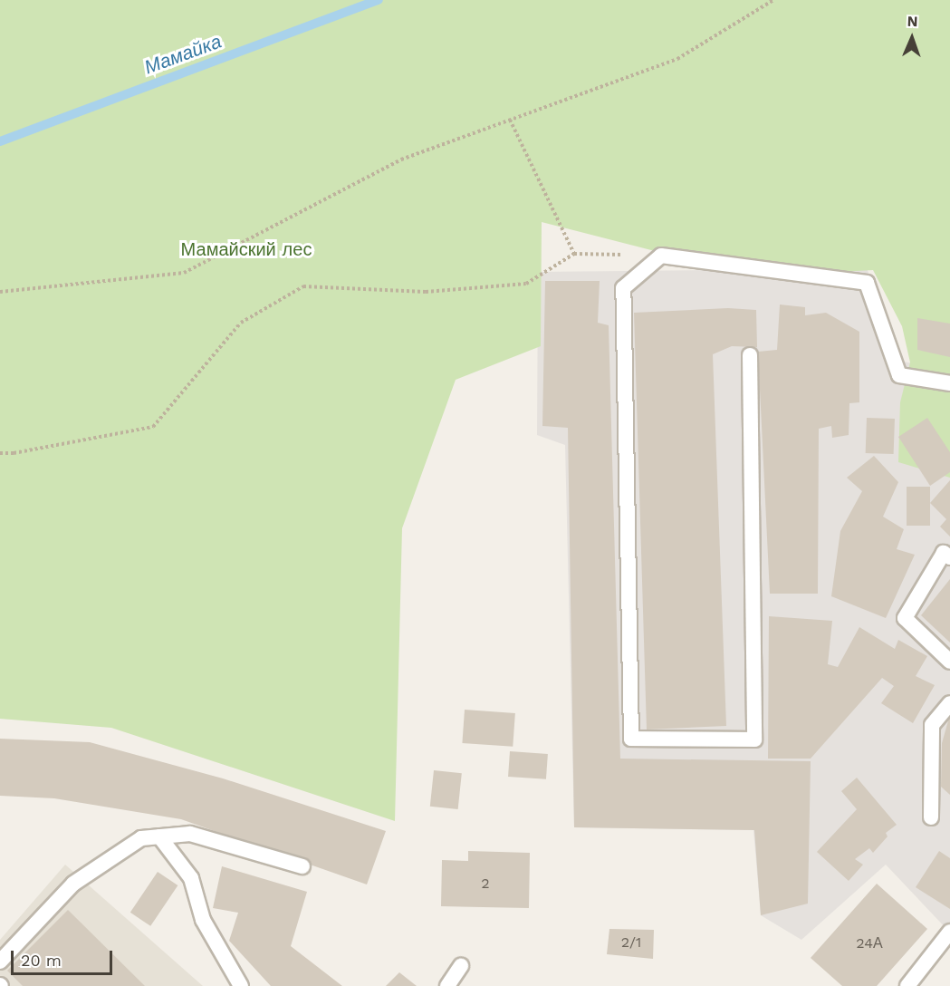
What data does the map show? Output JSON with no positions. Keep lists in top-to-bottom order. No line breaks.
{"water":["Мамайка"],"parks":["Мамайский лес"],"house_numbers":["2","2/1","24А"],"scale_bar":"20 m","north":"top"}
